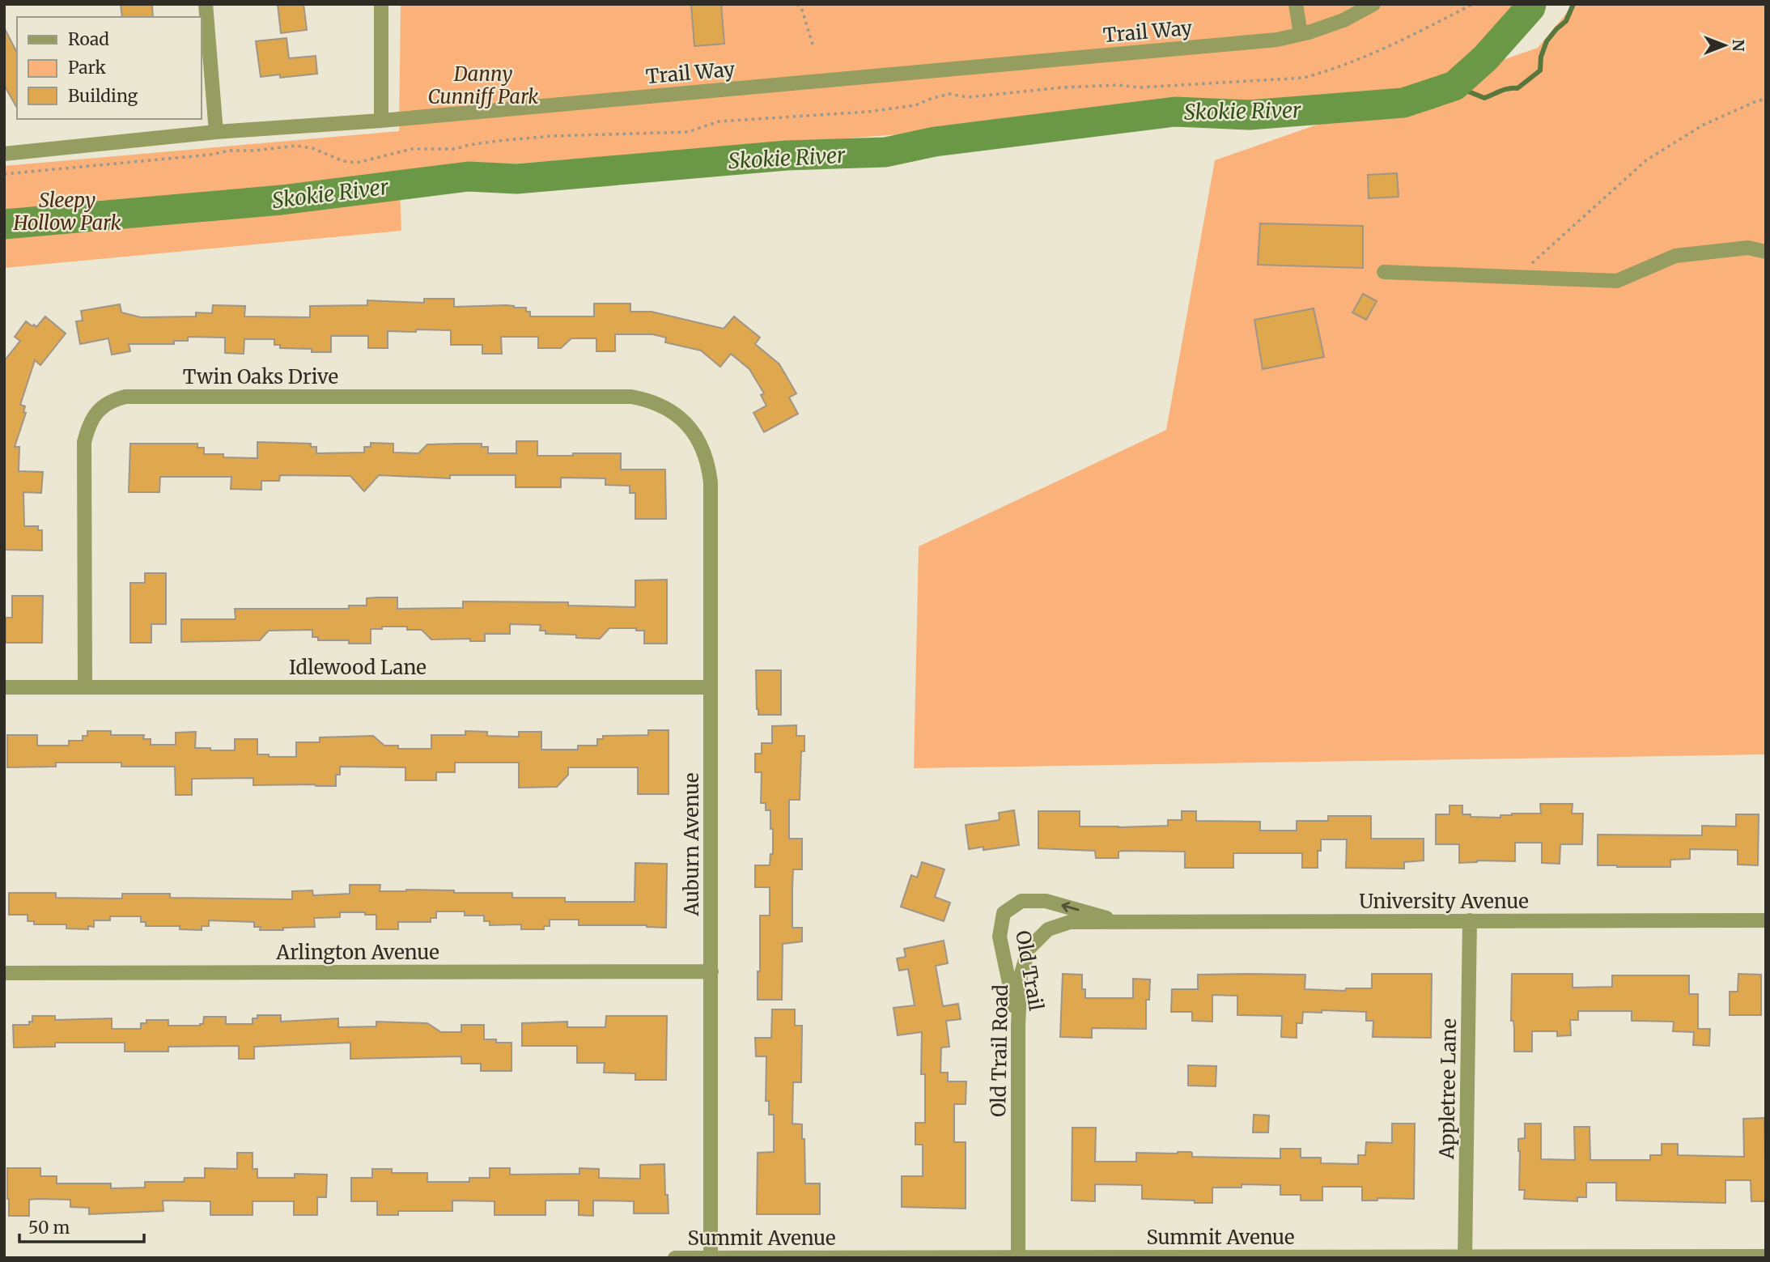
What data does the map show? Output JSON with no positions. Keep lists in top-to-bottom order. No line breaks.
{"streets":{"street":["Trail Way","Twin Oaks Drive","Idlewood Lane","Auburn Avenue","University Avenue","Arlington Avenue","Old Trail","Old Trail Road","Appletree Lane","Summit Avenue"]},"crossings":[["Twin Oaks Drive","Idlewood Lane"],["Twin Oaks Drive","Auburn Avenue"],["Idlewood Lane","Auburn Avenue"],["Auburn Avenue","Arlington Avenue"],["Auburn Avenue","Summit Avenue"],["University Avenue","Old Trail"],["University Avenue","Old Trail Road"],["University Avenue","Appletree Lane"],["Old Trail","Old Trail Road"],["Old Trail Road","Summit Avenue"],["Appletree Lane","Summit Avenue"]],"water":["Skokie River"],"parks":["Danny Cunniff Park","Sleepy Hollow Park"],"legend":["Road","Park","Building"],"scale_bar":"50 m","north":"right"}
